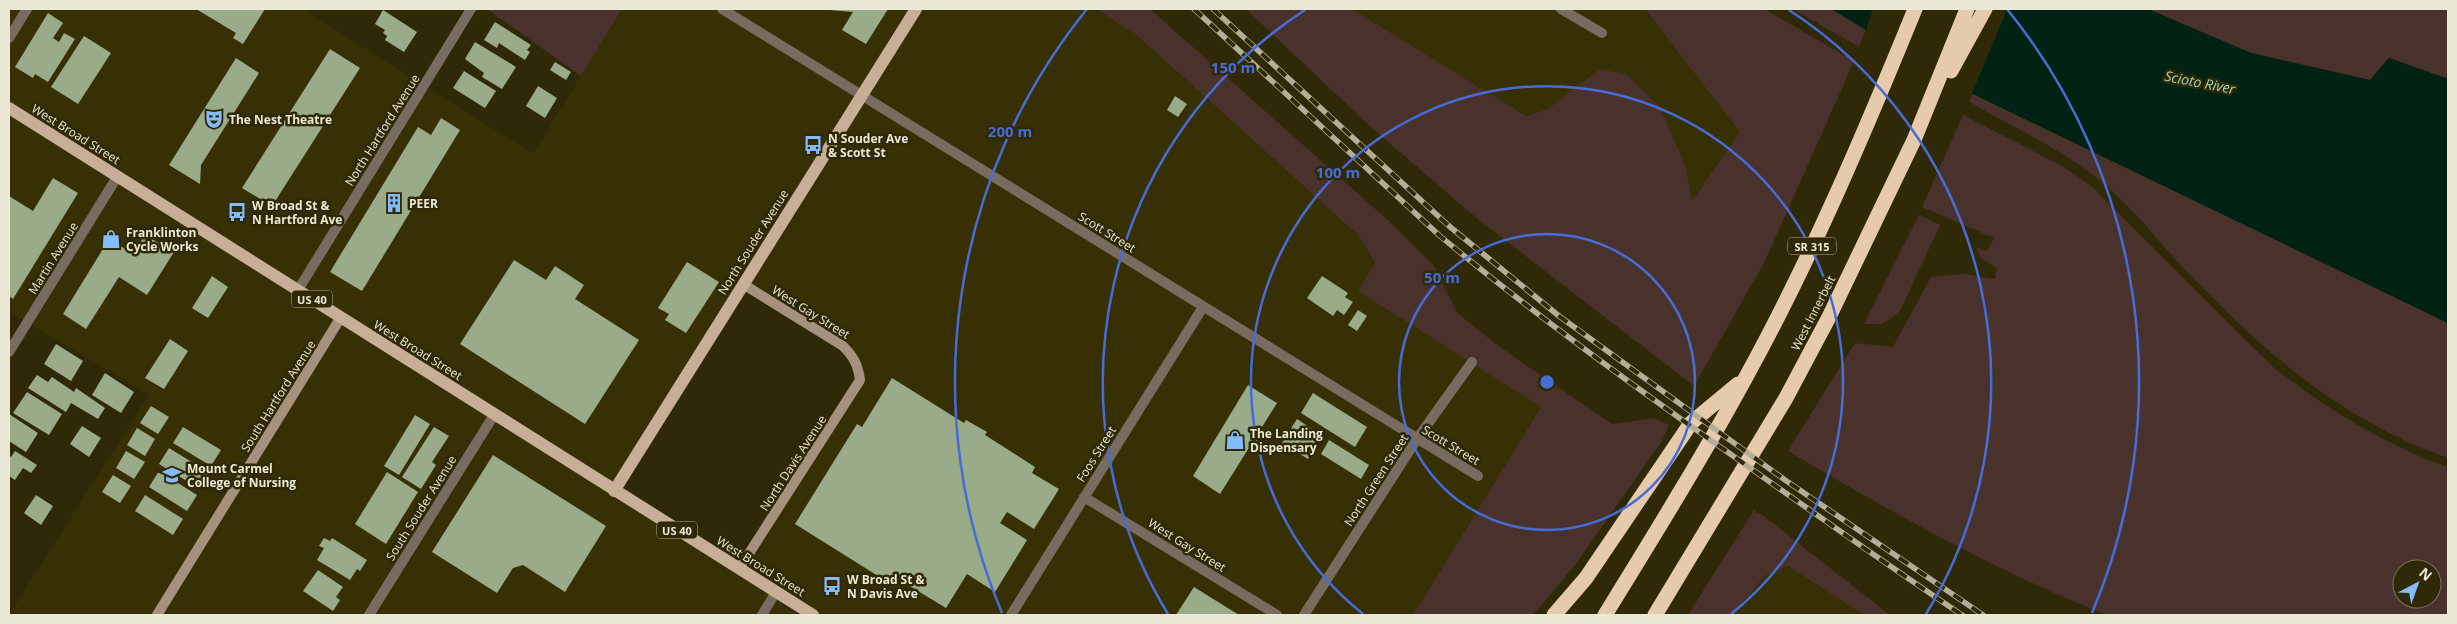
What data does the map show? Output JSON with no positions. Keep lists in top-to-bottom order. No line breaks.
{"streets":{"highway":["SR 315","West Innerbelt"],"main road":["West Broad Street","North Souder Avenue","US 40"],"street":["North Hartford Avenue","Scott Street","Martin Avenue","West Gay Street","South Hartford Avenue","Foos Street","North Davis Avenue","North Green Street","South Souder Avenue"]},"crossings":[["North Hartford Avenue","West Broad Street"],["West Broad Street","North Souder Avenue"],["West Broad Street","Martin Avenue"],["West Broad Street","South Hartford Avenue"],["West Broad Street","North Davis Avenue"],["West Broad Street","South Souder Avenue"],["Scott Street","North Souder Avenue"],["Scott Street","Foos Street"],["Scott Street","North Green Street"],["North Souder Avenue","West Gay Street"],["West Gay Street","Foos Street"],["West Gay Street","North Davis Avenue"]],"water":["Scioto River"],"places":{"theatre":["The Nest Theatre"],"bus stop":["N Souder Ave & Scott St","W Broad St & N Hartford Ave","W Broad St & N Davis Ave"],"building":["PEER"],"shop":["Franklinton Cycle Works","The Landing Dispensary"],"school or university":["Mount Carmel College of Nursing"]},"north":"top right","rings":["150 m","200 m","100 m","50 m"]}
